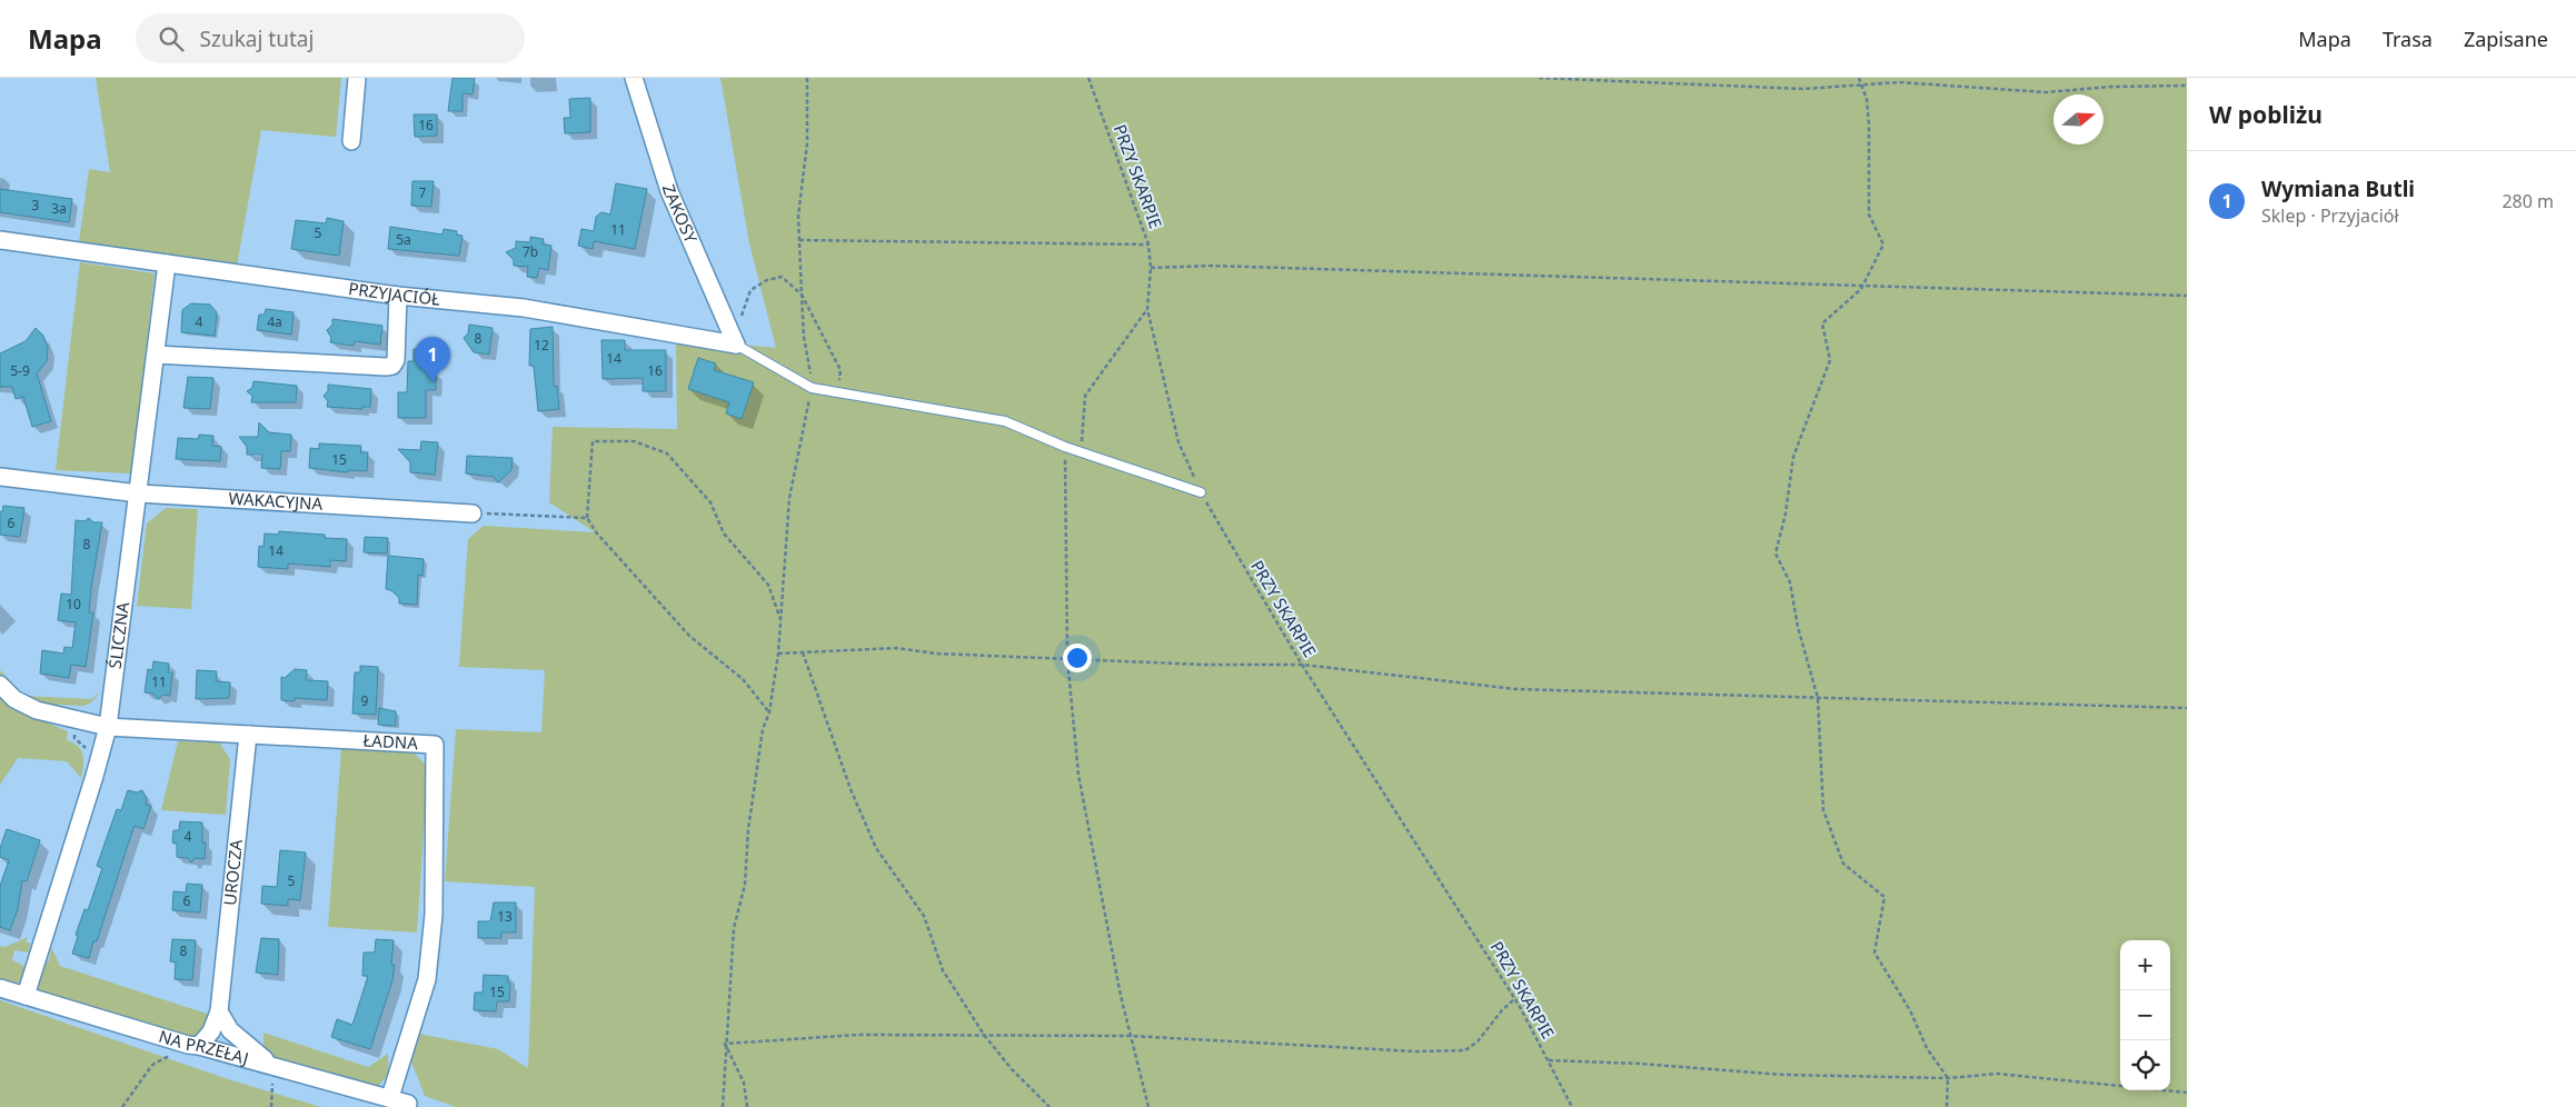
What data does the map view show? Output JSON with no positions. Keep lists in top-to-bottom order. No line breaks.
{"streets":{"street":["ZAKOSY","PRZYJACIÓŁ","WAKACYJNA","ŚLICZNA","ŁADNA","UROCZA","NA PRZEŁAJ"],"path":["PRZY SKARPIE"]},"crossings":[["PRZY SKARPIE","PRZYJACIÓŁ"],["ZAKOSY","PRZYJACIÓŁ"],["PRZYJACIÓŁ","ŚLICZNA"],["WAKACYJNA","ŚLICZNA"],["ŚLICZNA","ŁADNA"],["ŚLICZNA","NA PRZEŁAJ"],["ŁADNA","UROCZA"],["ŁADNA","NA PRZEŁAJ"],["UROCZA","NA PRZEŁAJ"]],"house_numbers":["16","7","3","3a","11","5","5a","7b","4","4a","8","12","14","5-9","16","15","6","8","14","10","11","9","4","5","6","13","8","15"],"north":"right","page":{"header":"Mapa","search":"Szukaj tutaj","nav":["Mapa","Trasa","Zapisane"],"heading":"W pobliżu","list":[{"mark":"1","name":"Wymiana Butli","note":"Sklep · Przyjaciół","value":"280 m"}],"pins":"1","map_buttons":["+","−"]}}
